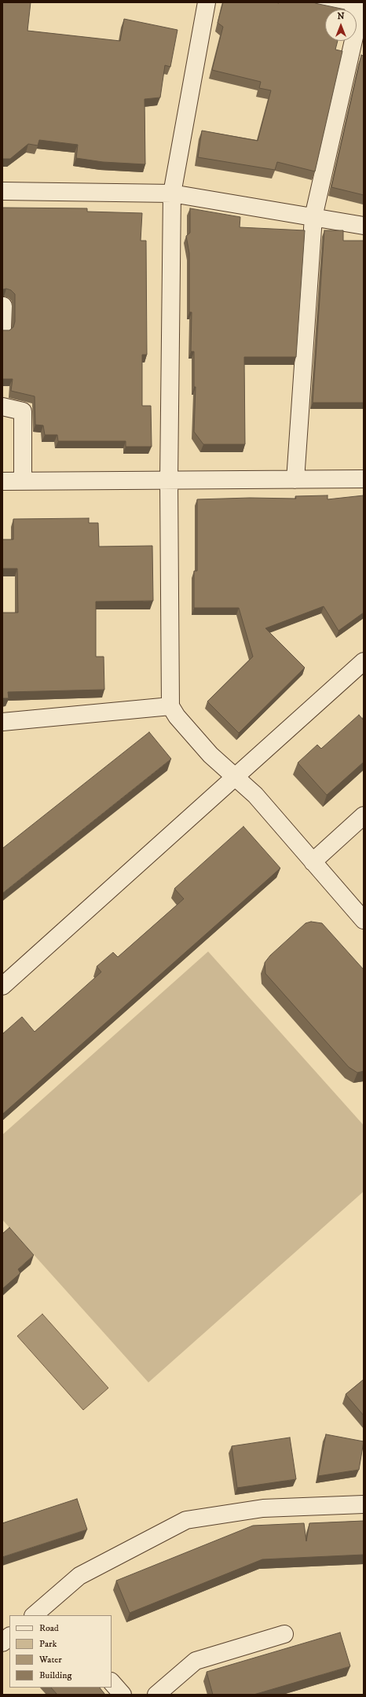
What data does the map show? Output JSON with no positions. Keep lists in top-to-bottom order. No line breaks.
{"legend":["Road","Park","Water","Building"],"north":"top"}
